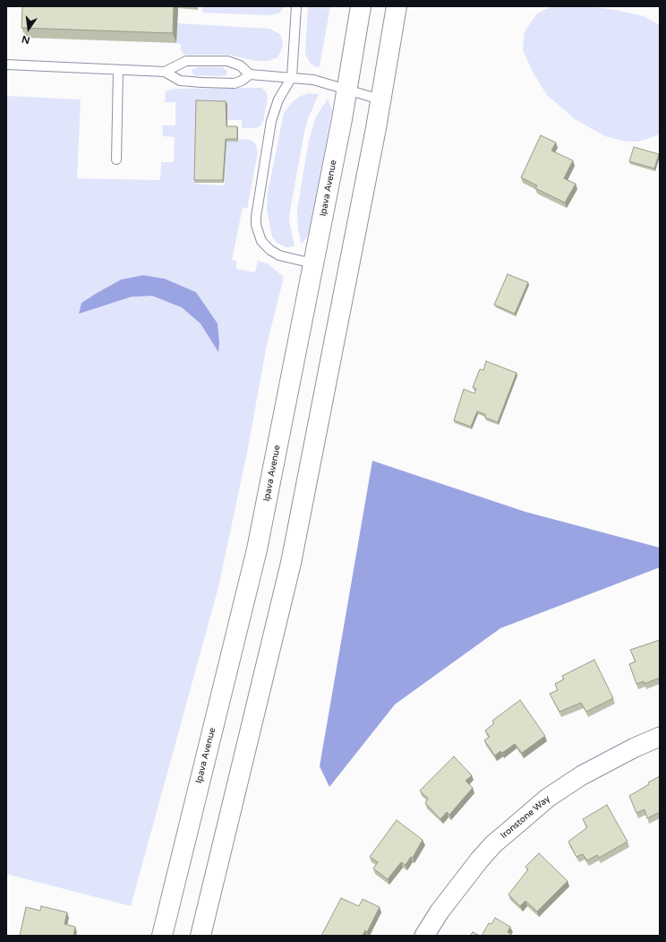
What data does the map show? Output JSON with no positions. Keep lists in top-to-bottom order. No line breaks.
{"streets":{"street":["Ipava Avenue","Ironstone Way"]},"north":"bottom"}
